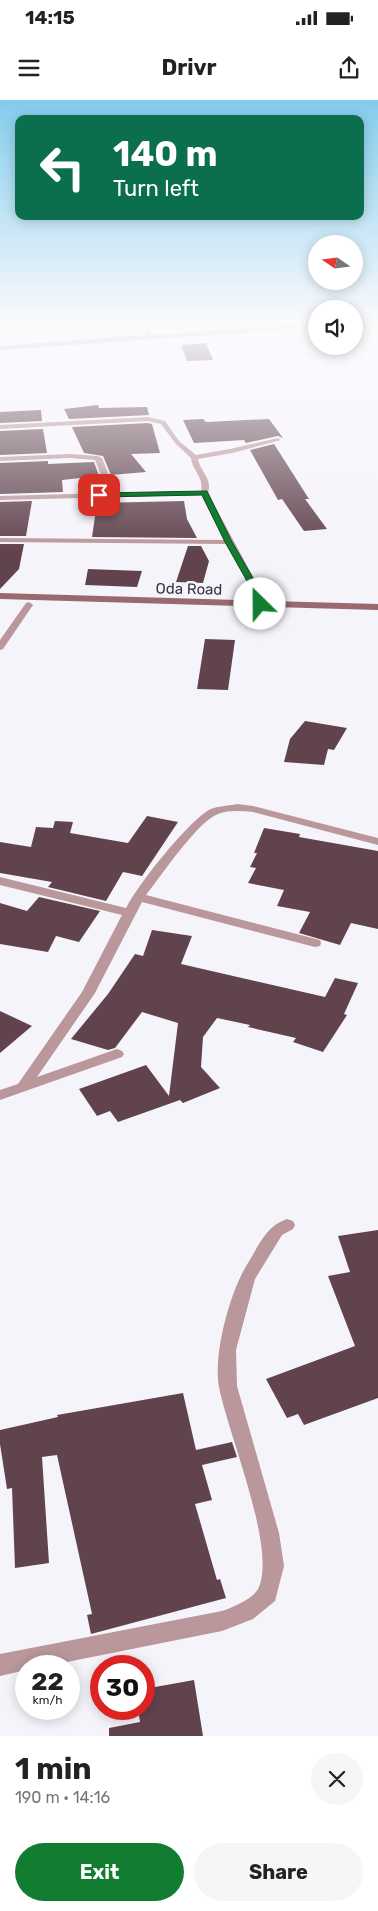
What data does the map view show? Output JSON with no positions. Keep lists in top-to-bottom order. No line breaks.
{"streets":{"street":["Oda Road"]},"north":"left","page":{"status":"14:15","header":"Drivr","turn":["140 m","Turn left"],"speed":"22 km/h","limit":"30","heading":["1 min","190 m · 14:16"],"buttons":["Exit","Share"]}}
